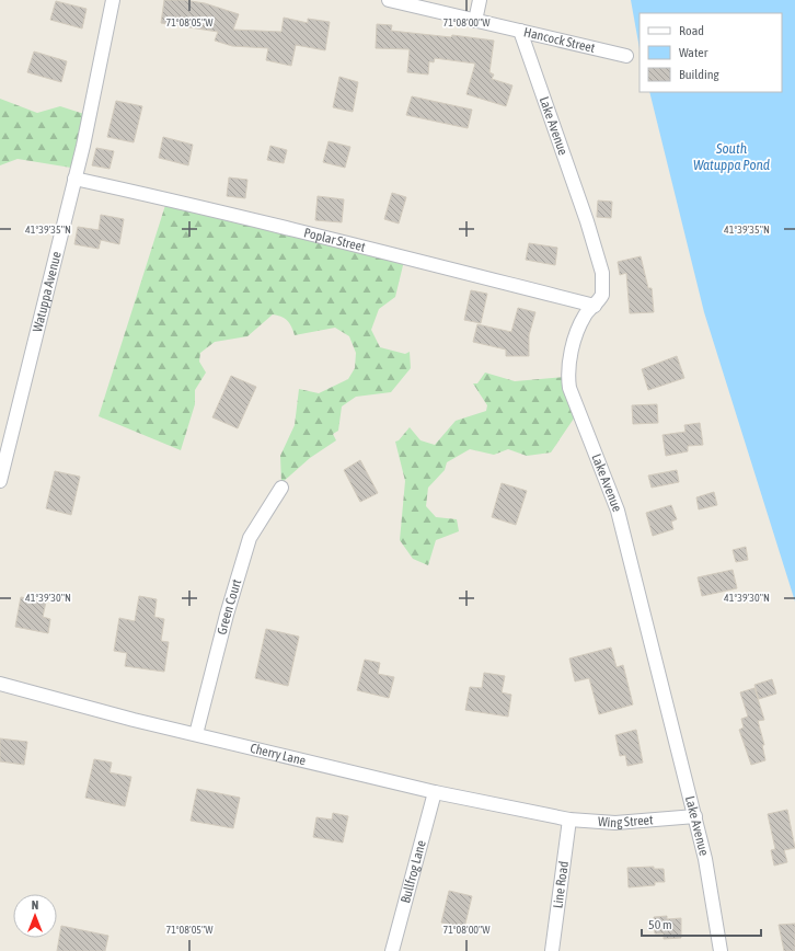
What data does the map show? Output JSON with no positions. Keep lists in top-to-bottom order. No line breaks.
{"streets":{"street":["Hancock Street","Lake Avenue","Poplar Street","Watuppa Avenue","Green Court","Cherry Lane","Wing Street","Bullfrog Lane","Line Road"]},"crossings":[["Hancock Street","Lake Avenue"],["Lake Avenue","Poplar Street"],["Lake Avenue","Wing Street"],["Poplar Street","Watuppa Avenue"],["Green Court","Cherry Lane"],["Cherry Lane","Wing Street"],["Cherry Lane","Bullfrog Lane"],["Cherry Lane","Line Road"],["Wing Street","Line Road"]],"water":["South Watuppa Pond"],"legend":["Road","Water","Building"],"scale_bar":"50 m","north":"top","coordinates":["71°08'05\"W","71°08'00\"W","41°39'35\"N","41°39'30\"N"]}
